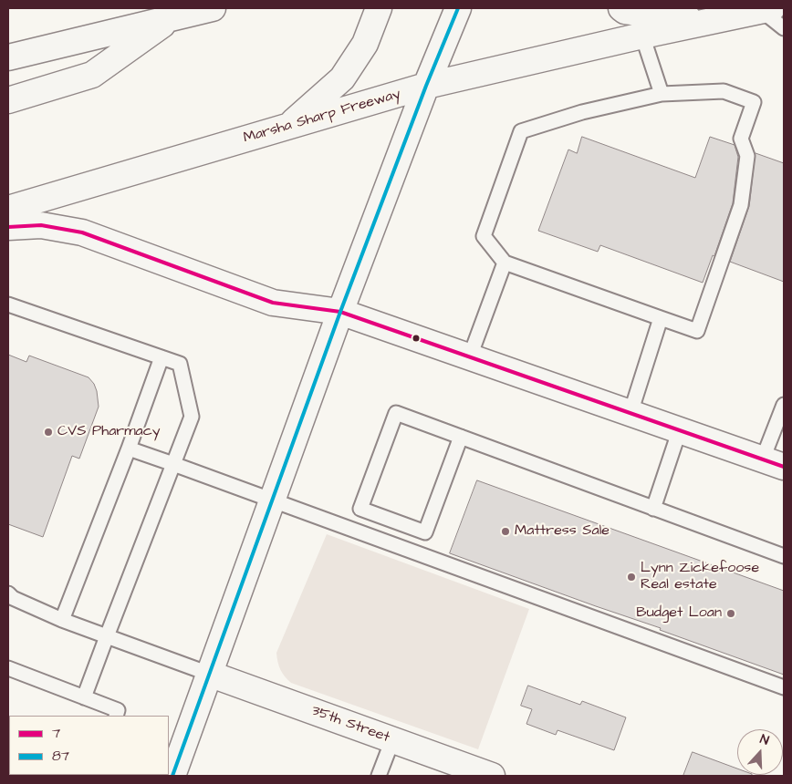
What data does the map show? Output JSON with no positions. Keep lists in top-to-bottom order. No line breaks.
{"streets":{"main road":["Marsha Sharp Freeway","35th Street"]},"places":["CVS Pharmacy","Mattress Sale","Lynn Zickefoose Real estate","Budget Loan"],"lines":["transit line 87","transit line 7"],"legend":["7","87"],"north":"top"}
